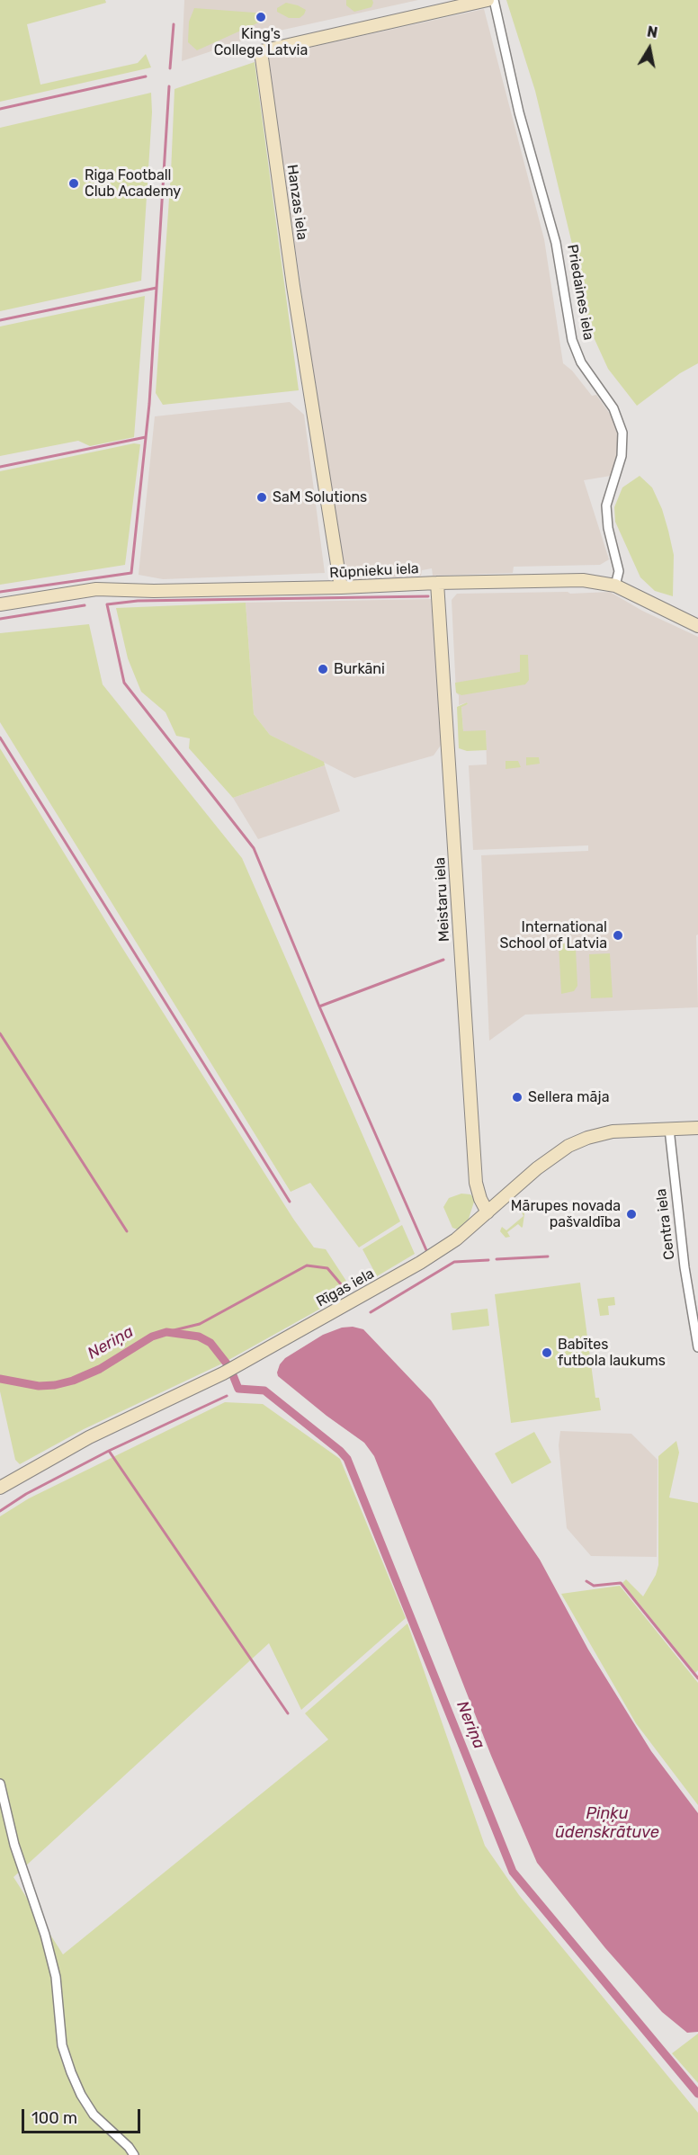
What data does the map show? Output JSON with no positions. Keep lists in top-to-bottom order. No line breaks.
{"streets":{"street":["Hanzas iela","Priedaines iela","Rūpnieku iela","Meistaru iela","Centra iela","Rīgas iela"]},"crossings":[["Hanzas iela","Rūpnieku iela"],["Priedaines iela","Rūpnieku iela"],["Rūpnieku iela","Meistaru iela"],["Meistaru iela","Rīgas iela"],["Centra iela","Rīgas iela"]],"water":["Neriņa","Piņķu ūdenskrātuve"],"places":["King's College Latvia","Riga Football Club Academy","SaM Solutions","Burkāni","International School of Latvia","Sellera māja","Mārupes novada pašvaldība","Babītes futbola laukums"],"scale_bar":"100 m","north":"top"}
